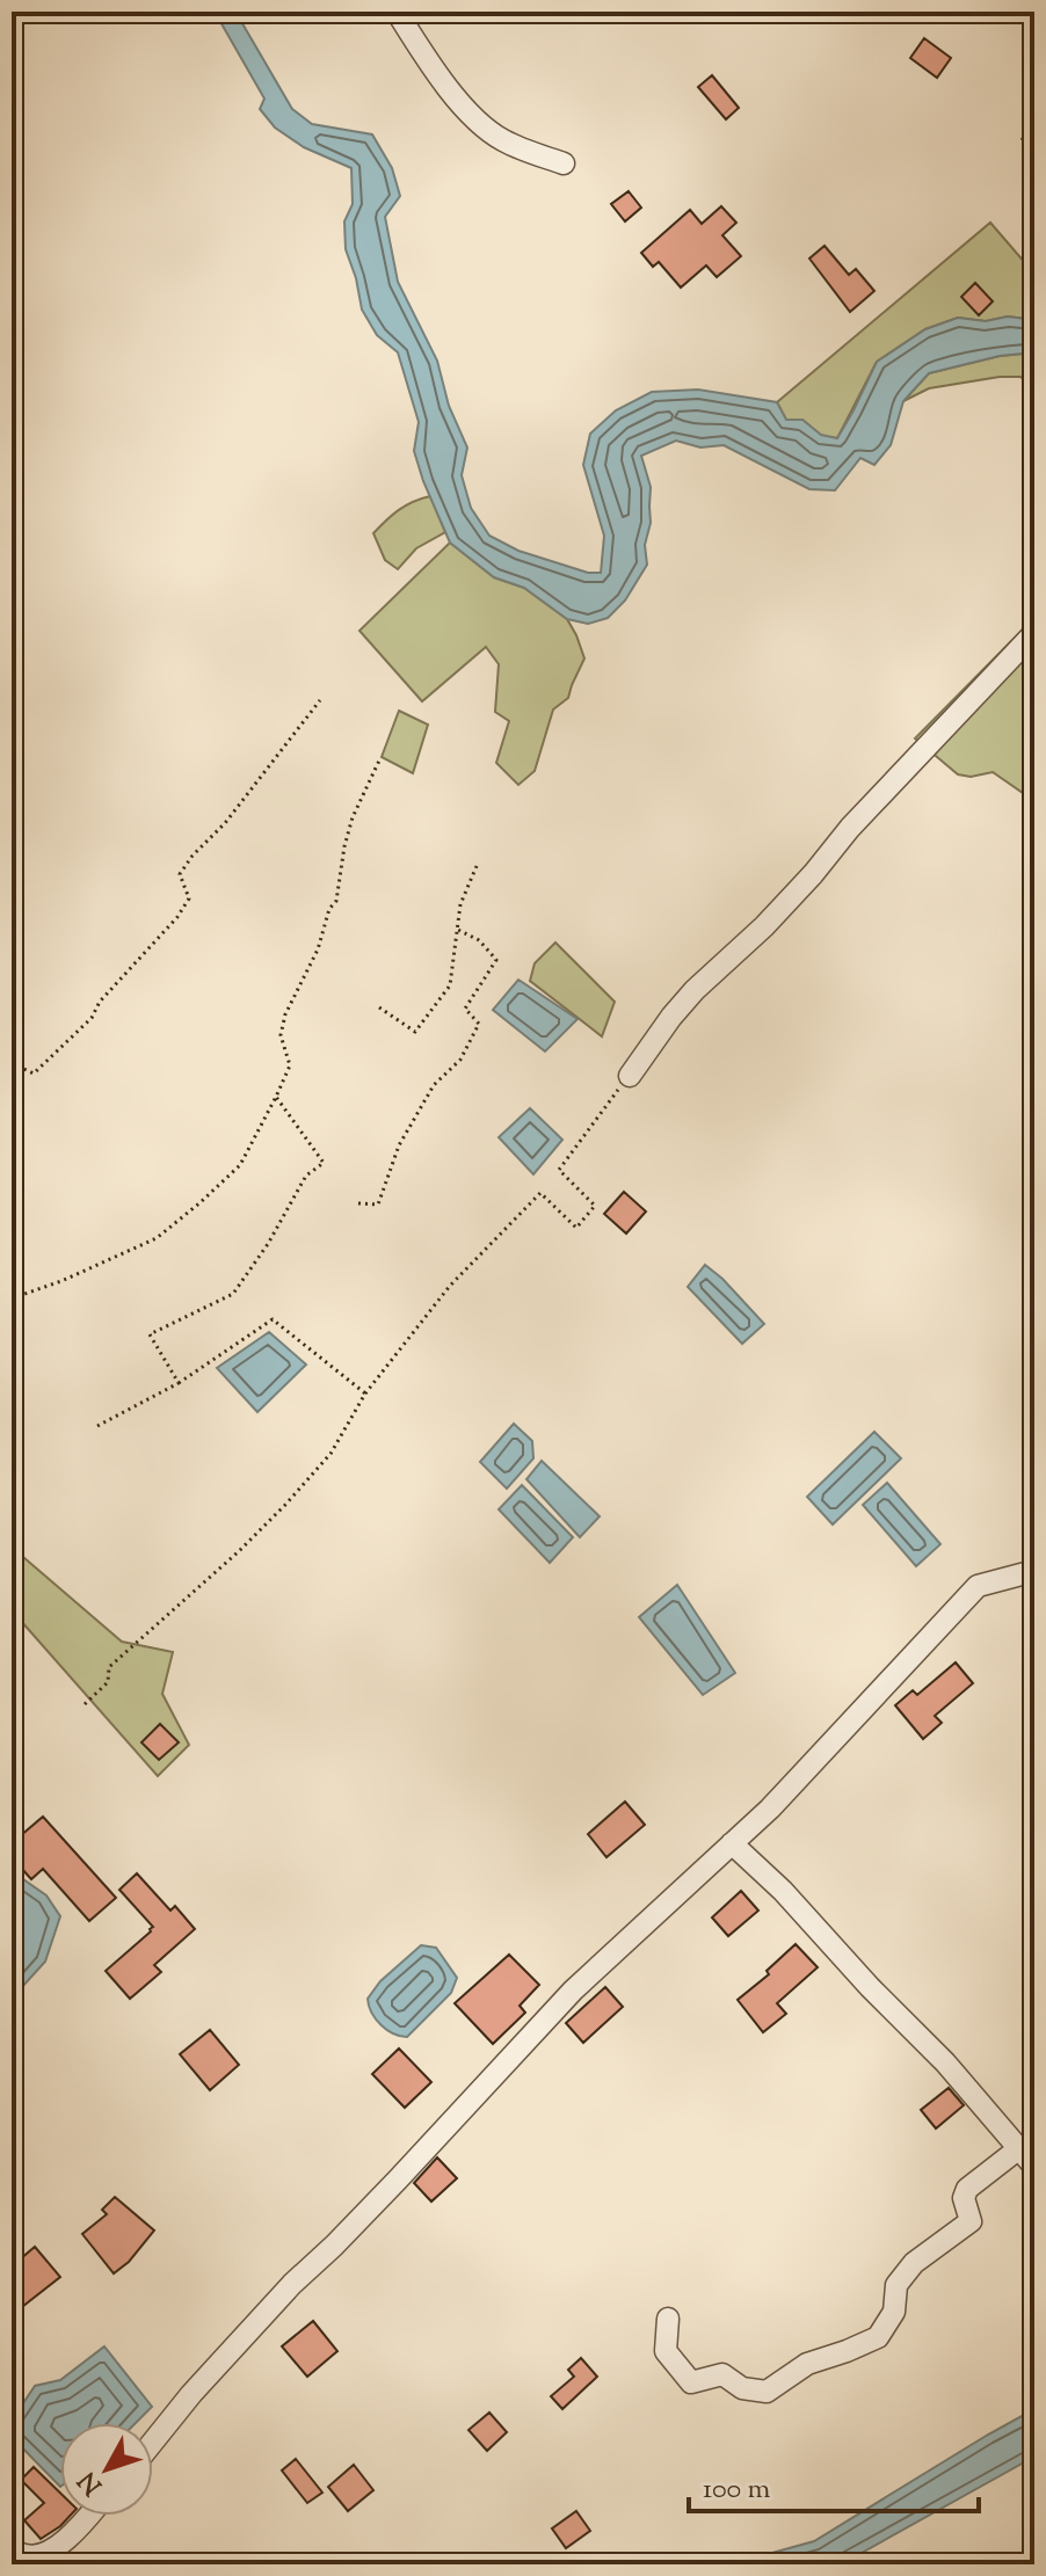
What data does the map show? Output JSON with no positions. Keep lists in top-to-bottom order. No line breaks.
{"scale_bar":"100 m","north":"bottom left"}
